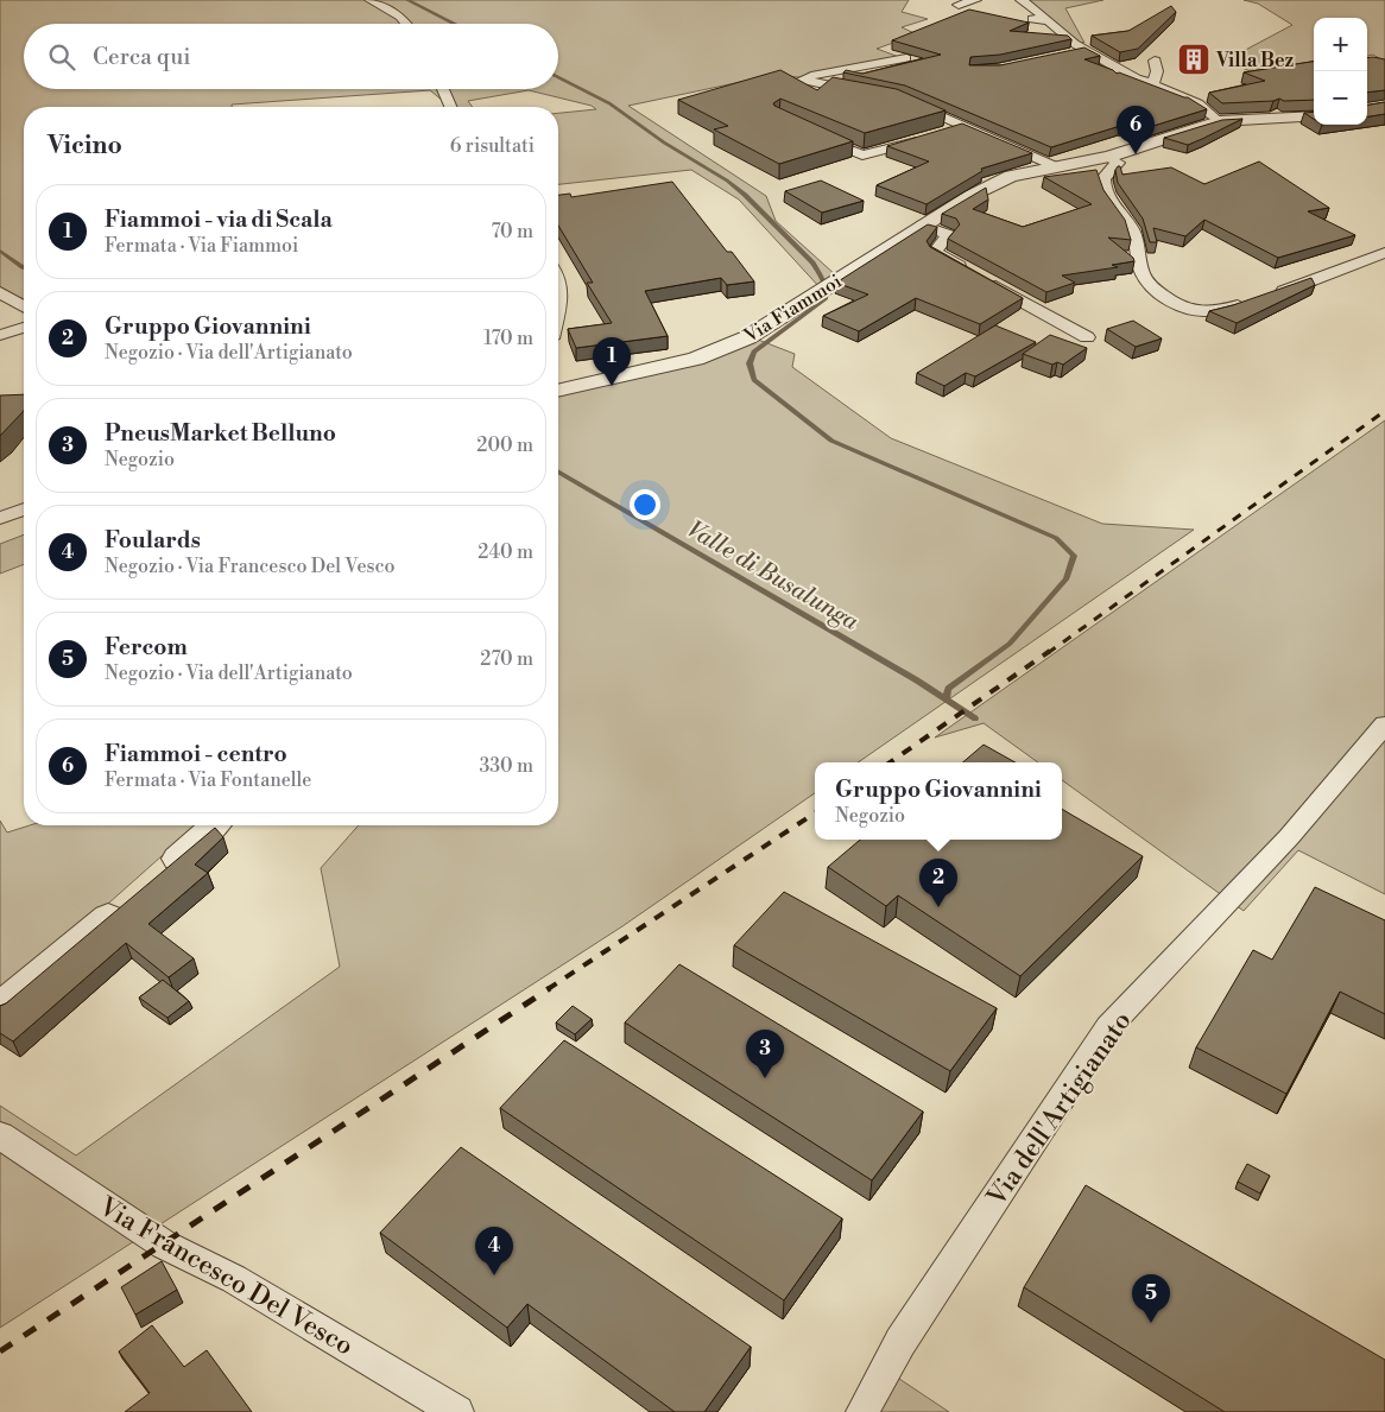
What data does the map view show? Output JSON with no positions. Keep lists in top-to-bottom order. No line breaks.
{"streets":{"street":["Via Fiammoi","Via dell'Artigianato","Via Francesco Del Vesco"]},"water":["Valle di Busalunga"],"places":{"building":["Villa Bez"]},"page":{"map_buttons":["+","−"],"search":"Cerca qui","pins":["6","1","2","3","4","5"],"heading":["Vicino","6 risultati"],"list":[{"mark":"1","name":"Fiammoi - via di Scala","note":"Fermata · Via Fiammoi","value":"70 m"},{"mark":"2","name":"Gruppo Giovannini","note":"Negozio · Via dell'Artigianato","value":"170 m"},{"mark":"3","name":"PneusMarket Belluno","note":"Negozio","value":"200 m"},{"mark":"4","name":"Foulards","note":"Negozio · Via Francesco Del Vesco","value":"240 m"},{"mark":"5","name":"Fercom","note":"Negozio · Via dell'Artigianato","value":"270 m"},{"mark":"6","name":"Fiammoi - centro","note":"Fermata · Via Fontanelle","value":"330 m"}],"popup":["Gruppo Giovannini","Negozio"]}}
